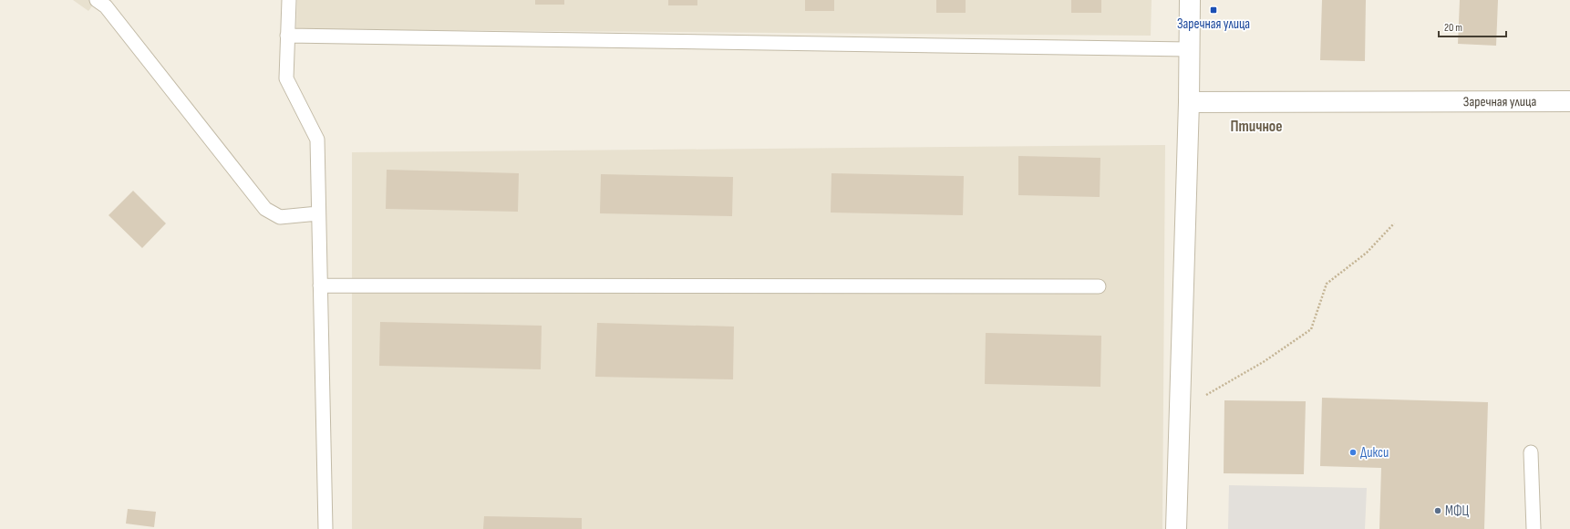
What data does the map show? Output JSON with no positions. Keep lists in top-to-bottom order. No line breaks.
{"streets":{"street":["Заречная улица"]},"districts":["Птичное"],"places":{"transit":["Заречная улица"],"other":["Дикси","МФЦ"]},"scale_bar":"20 m"}
